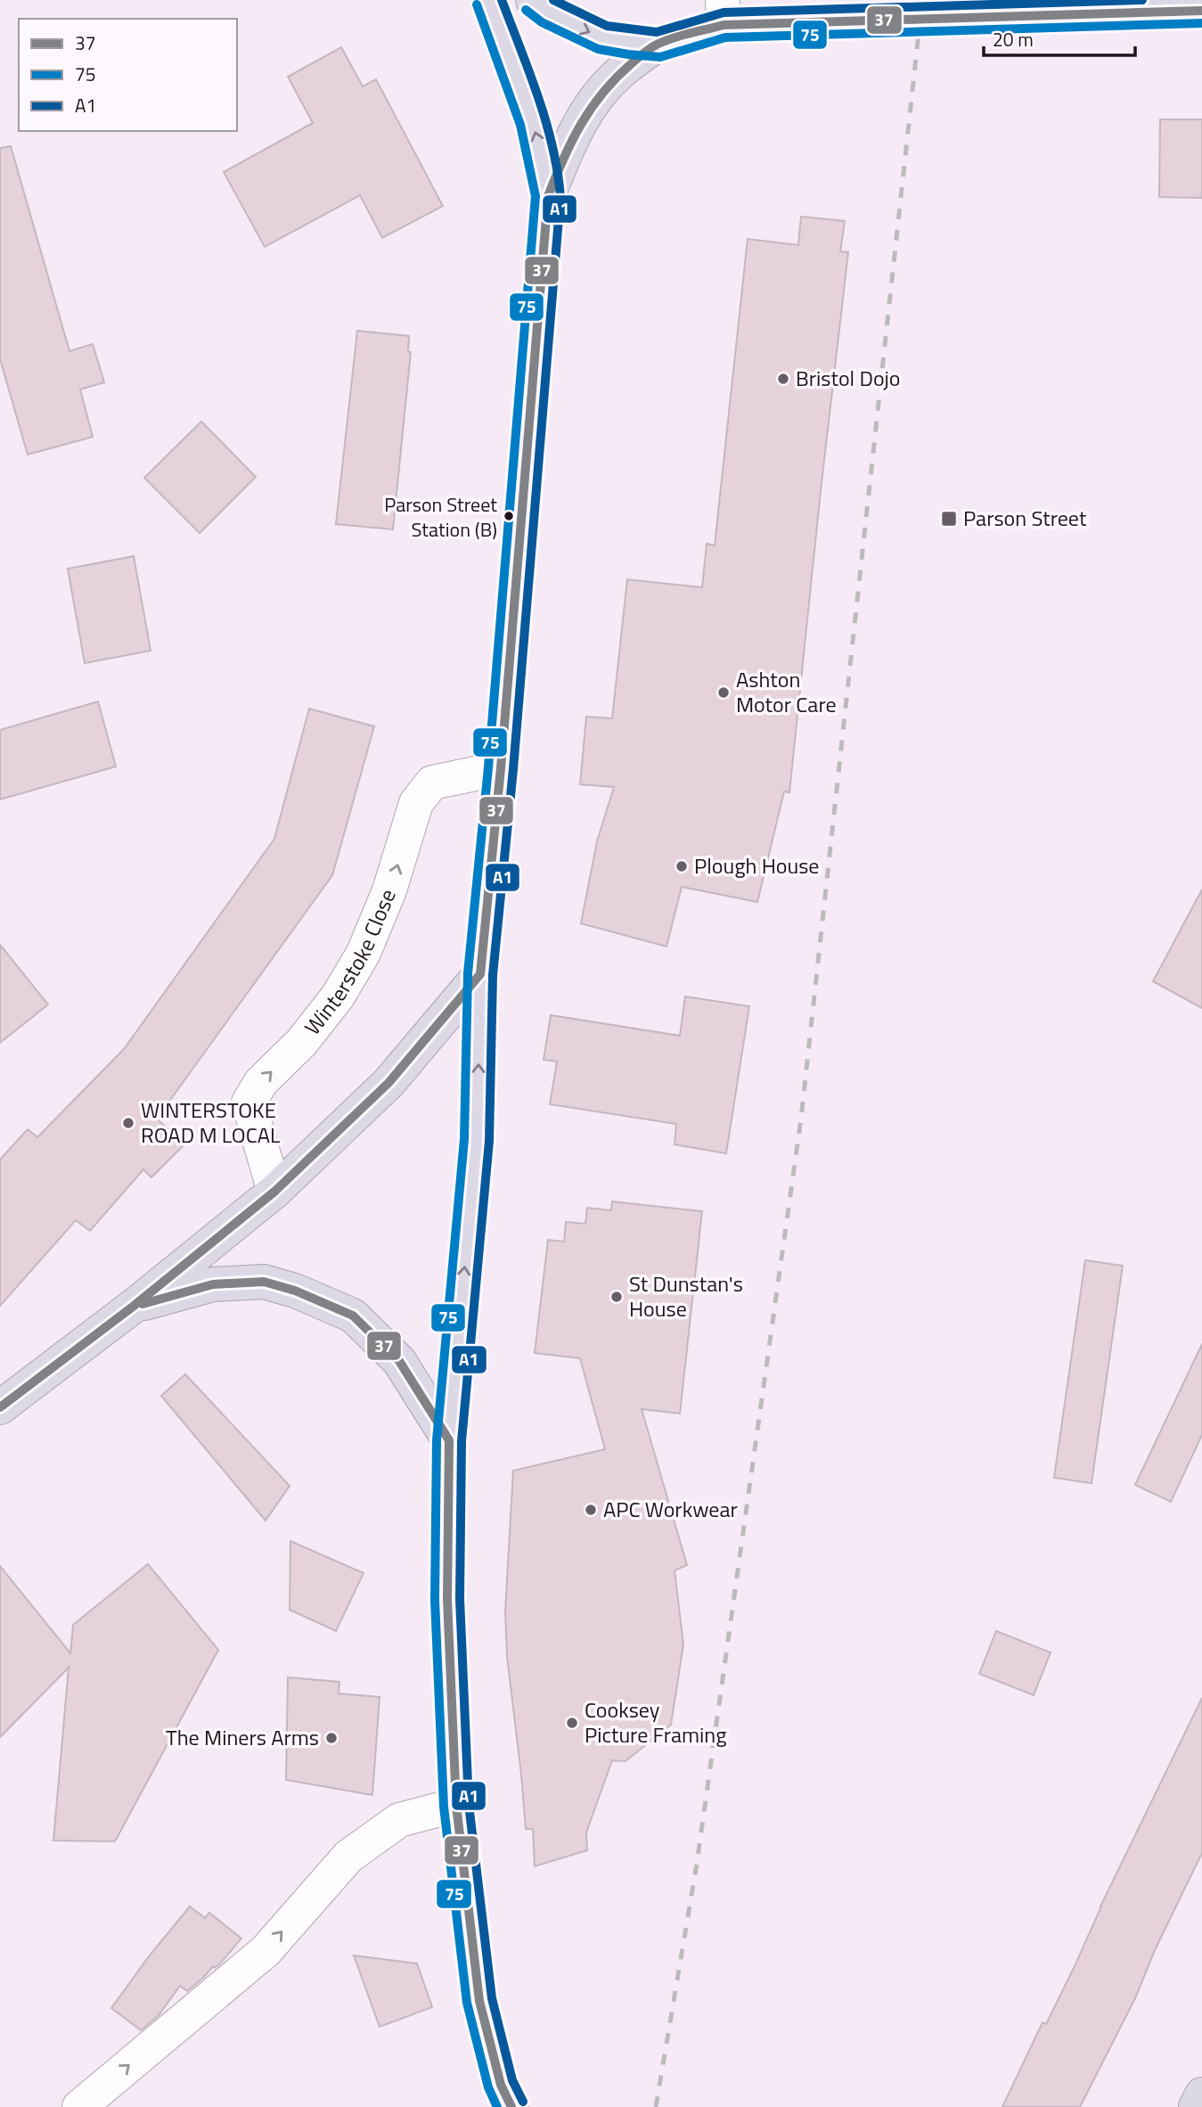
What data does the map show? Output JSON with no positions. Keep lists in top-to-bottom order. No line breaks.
{"streets":{"street":["Winterstoke Close"]},"one_way":["Winterstoke Close"],"places":{"other":["Bristol Dojo","Parson Street Station (B)","Ashton Motor Care","Plough House","WINTERSTOKE ROAD M LOCAL","St Dunstan's House","APC Workwear","Cooksey Picture Framing","The Miners Arms"],"transit":["Parson Street"]},"lines":["transit line A1","transit line 75","transit line 37"],"legend":["37","75","A1"],"scale_bar":"20 m"}
